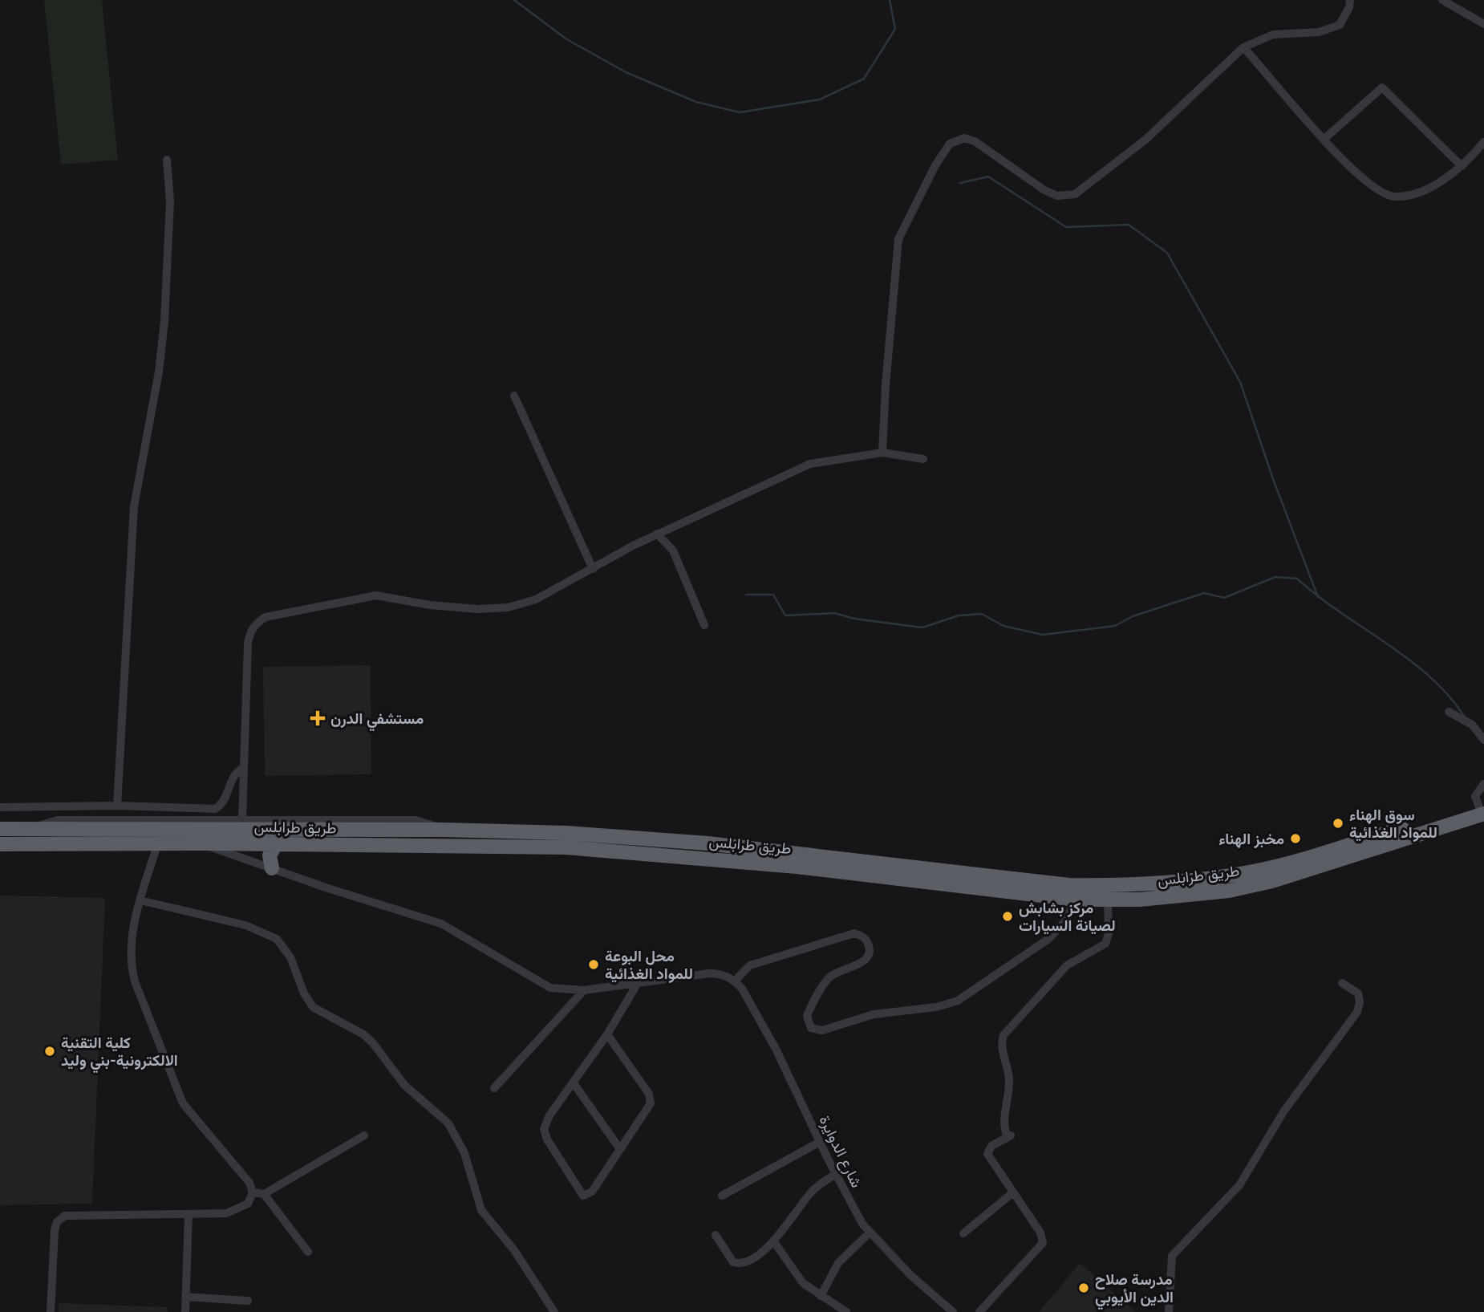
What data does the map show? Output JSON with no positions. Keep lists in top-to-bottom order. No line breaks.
{"streets":{"highway":["طريق طرابلس"],"street":["شارع الدوايرة"]},"places":{"health":["مستشفي الدرن"],"other":["سوق الهناء للمواد الغذائية","مخبز الهناء","مركز بشابش لصيانة السيارات","محل البوعة للمواد الغذائية","كلية التقنية الالكترونية-بني وليد","مدرسة صلاح الدين الأيوبي"]}}
